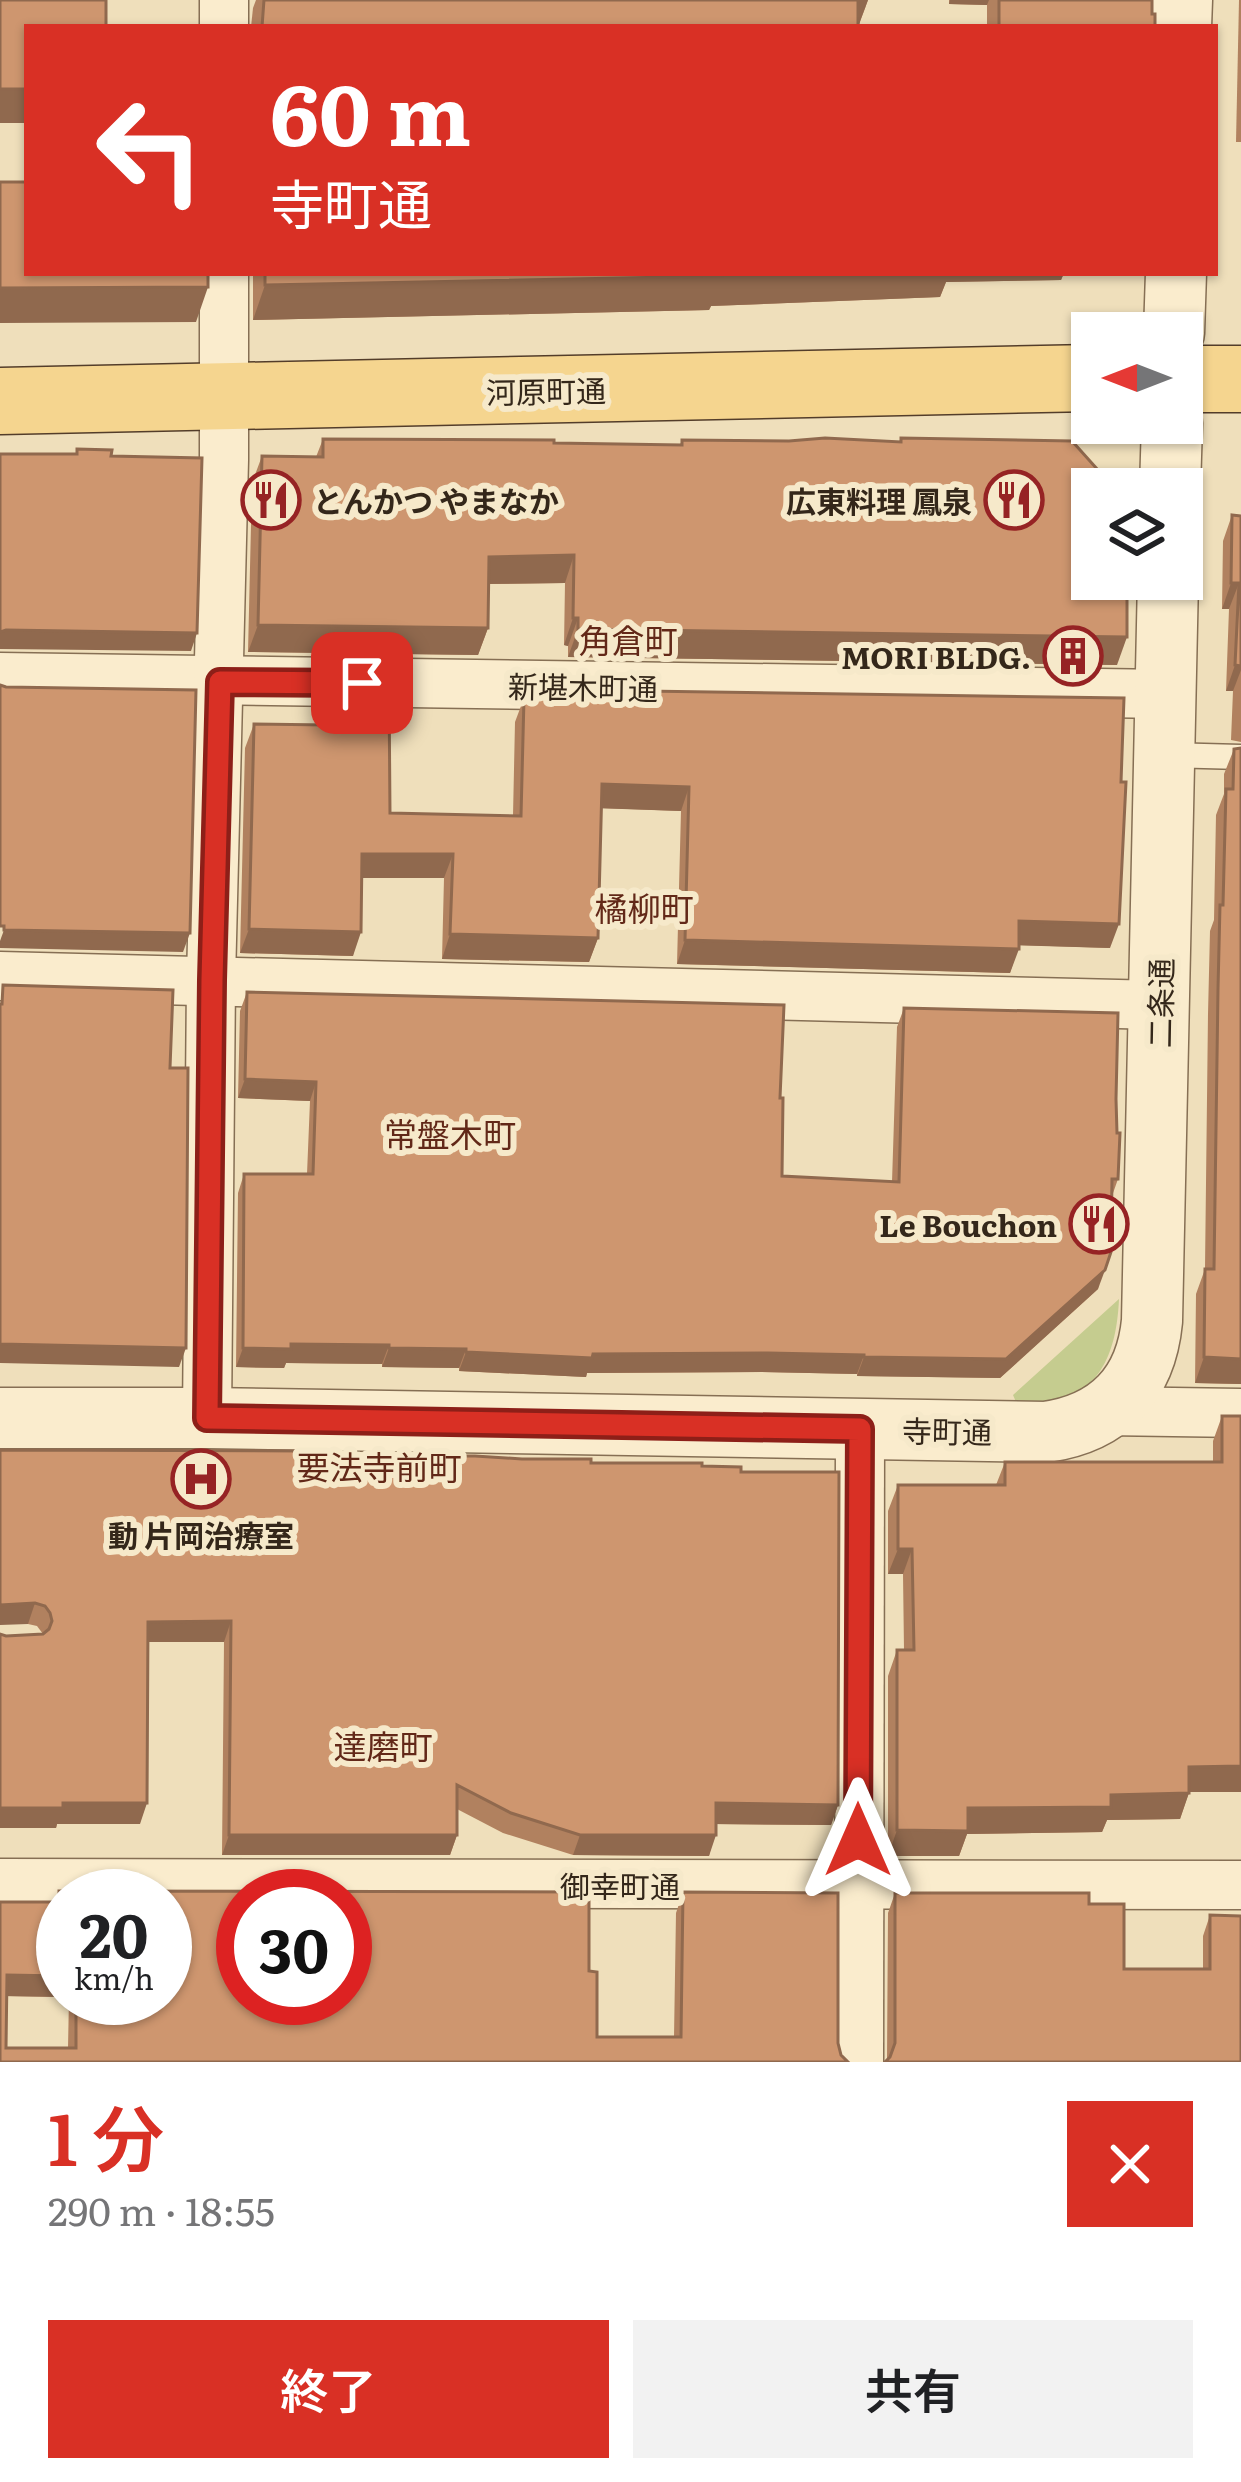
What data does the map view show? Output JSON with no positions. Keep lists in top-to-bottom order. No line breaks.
{"streets":{"main road":["河原町通"],"street":["新堪木町通","二条通","寺町通","御幸町通"]},"crossings":[["新堪木町通","二条通"],["二条通","寺町通"]],"districts":["角倉町","橘柳町","常盤木町","要法寺前町","達磨町"],"places":{"restaurant":["とんかつ やまなか","広東料理 鳳泉","Le Bouchon"],"building":["MORI BLDG."],"hospital":["動 片岡治療室"]},"north":"left","page":{"turn":["60 m","寺町通"],"speed":"20 km/h","limit":"30","heading":["1 分","290 m · 18:55"],"buttons":["終了","共有"]}}
